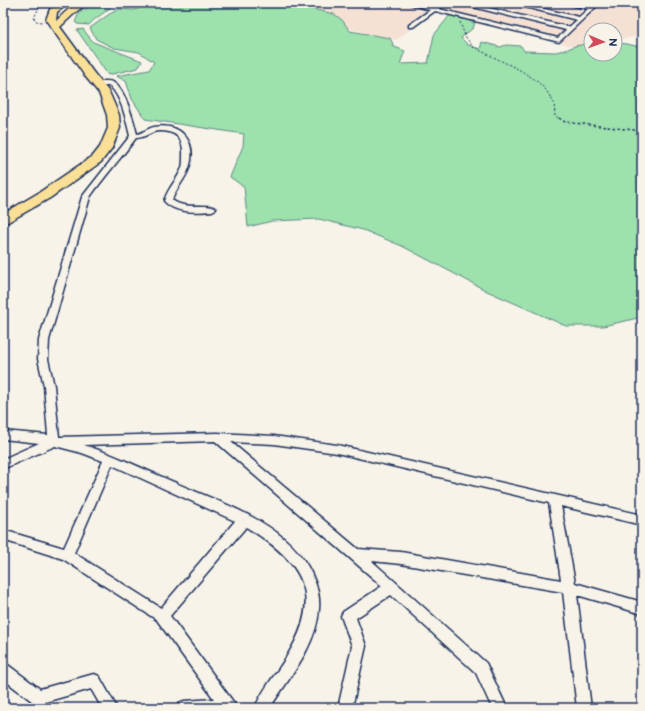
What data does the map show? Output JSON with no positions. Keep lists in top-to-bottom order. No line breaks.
{"north":"right"}
